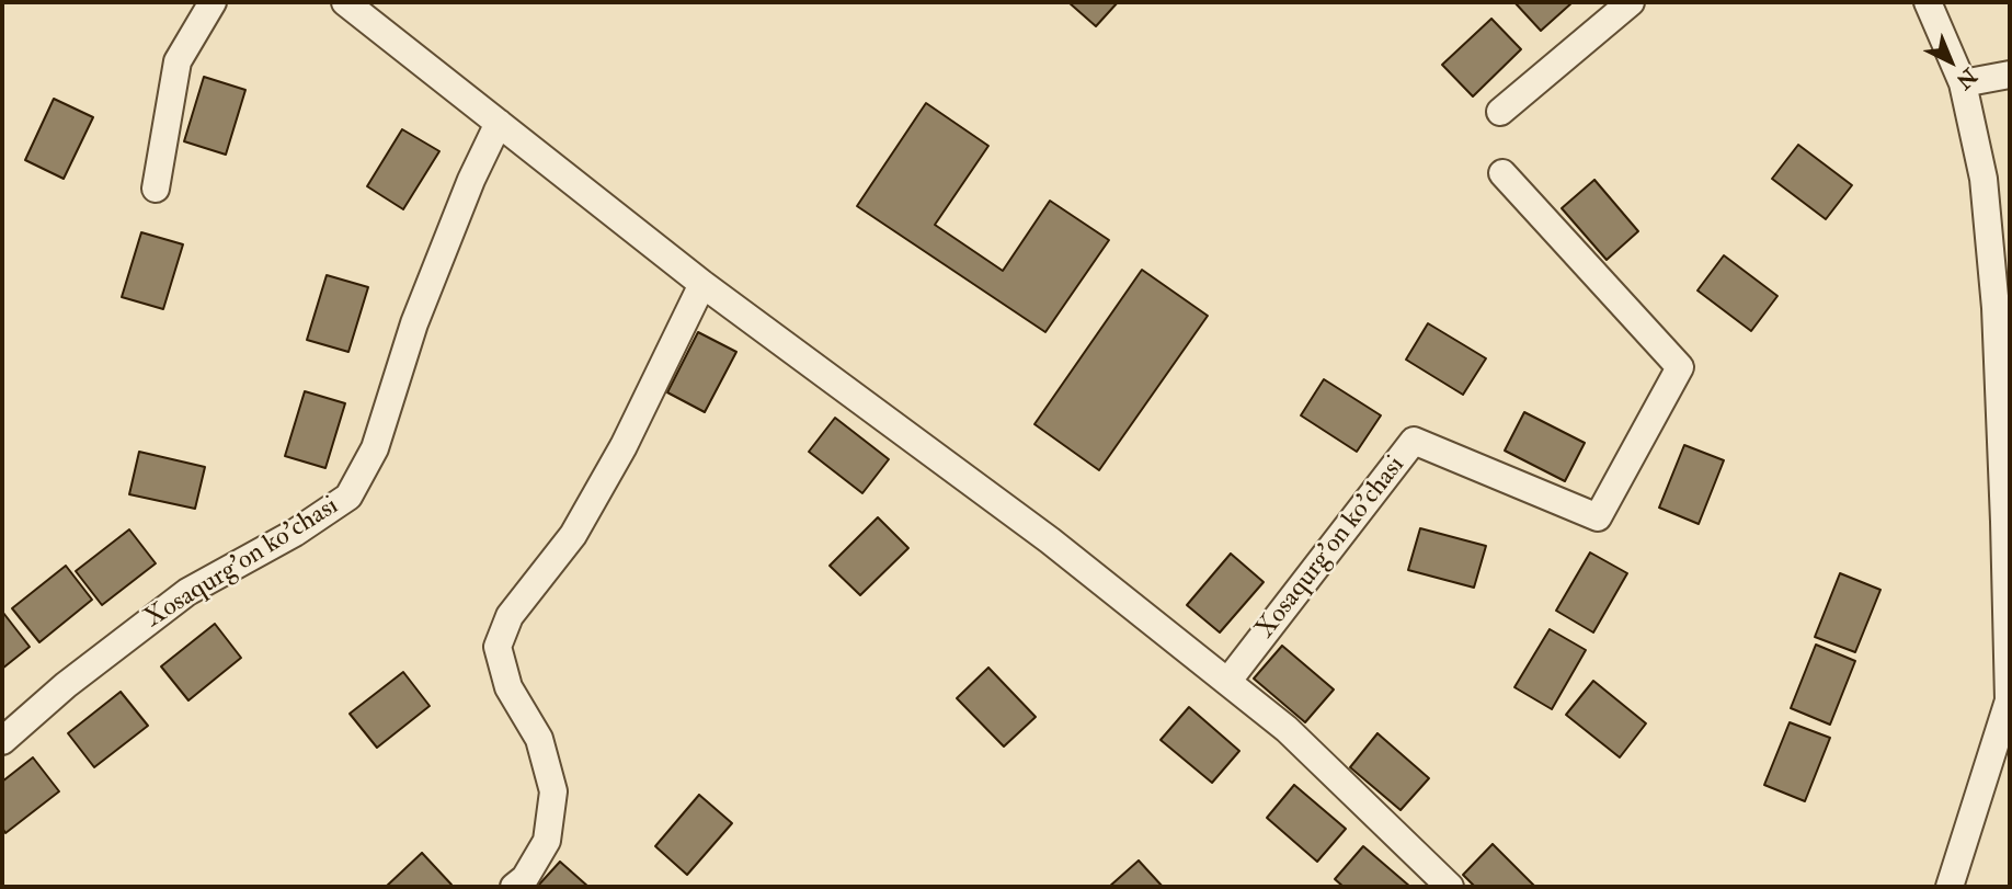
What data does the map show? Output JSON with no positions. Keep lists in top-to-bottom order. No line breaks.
{"streets":{"street":["Xosaqurg'on ko'chasi"]},"north":"bottom right"}
